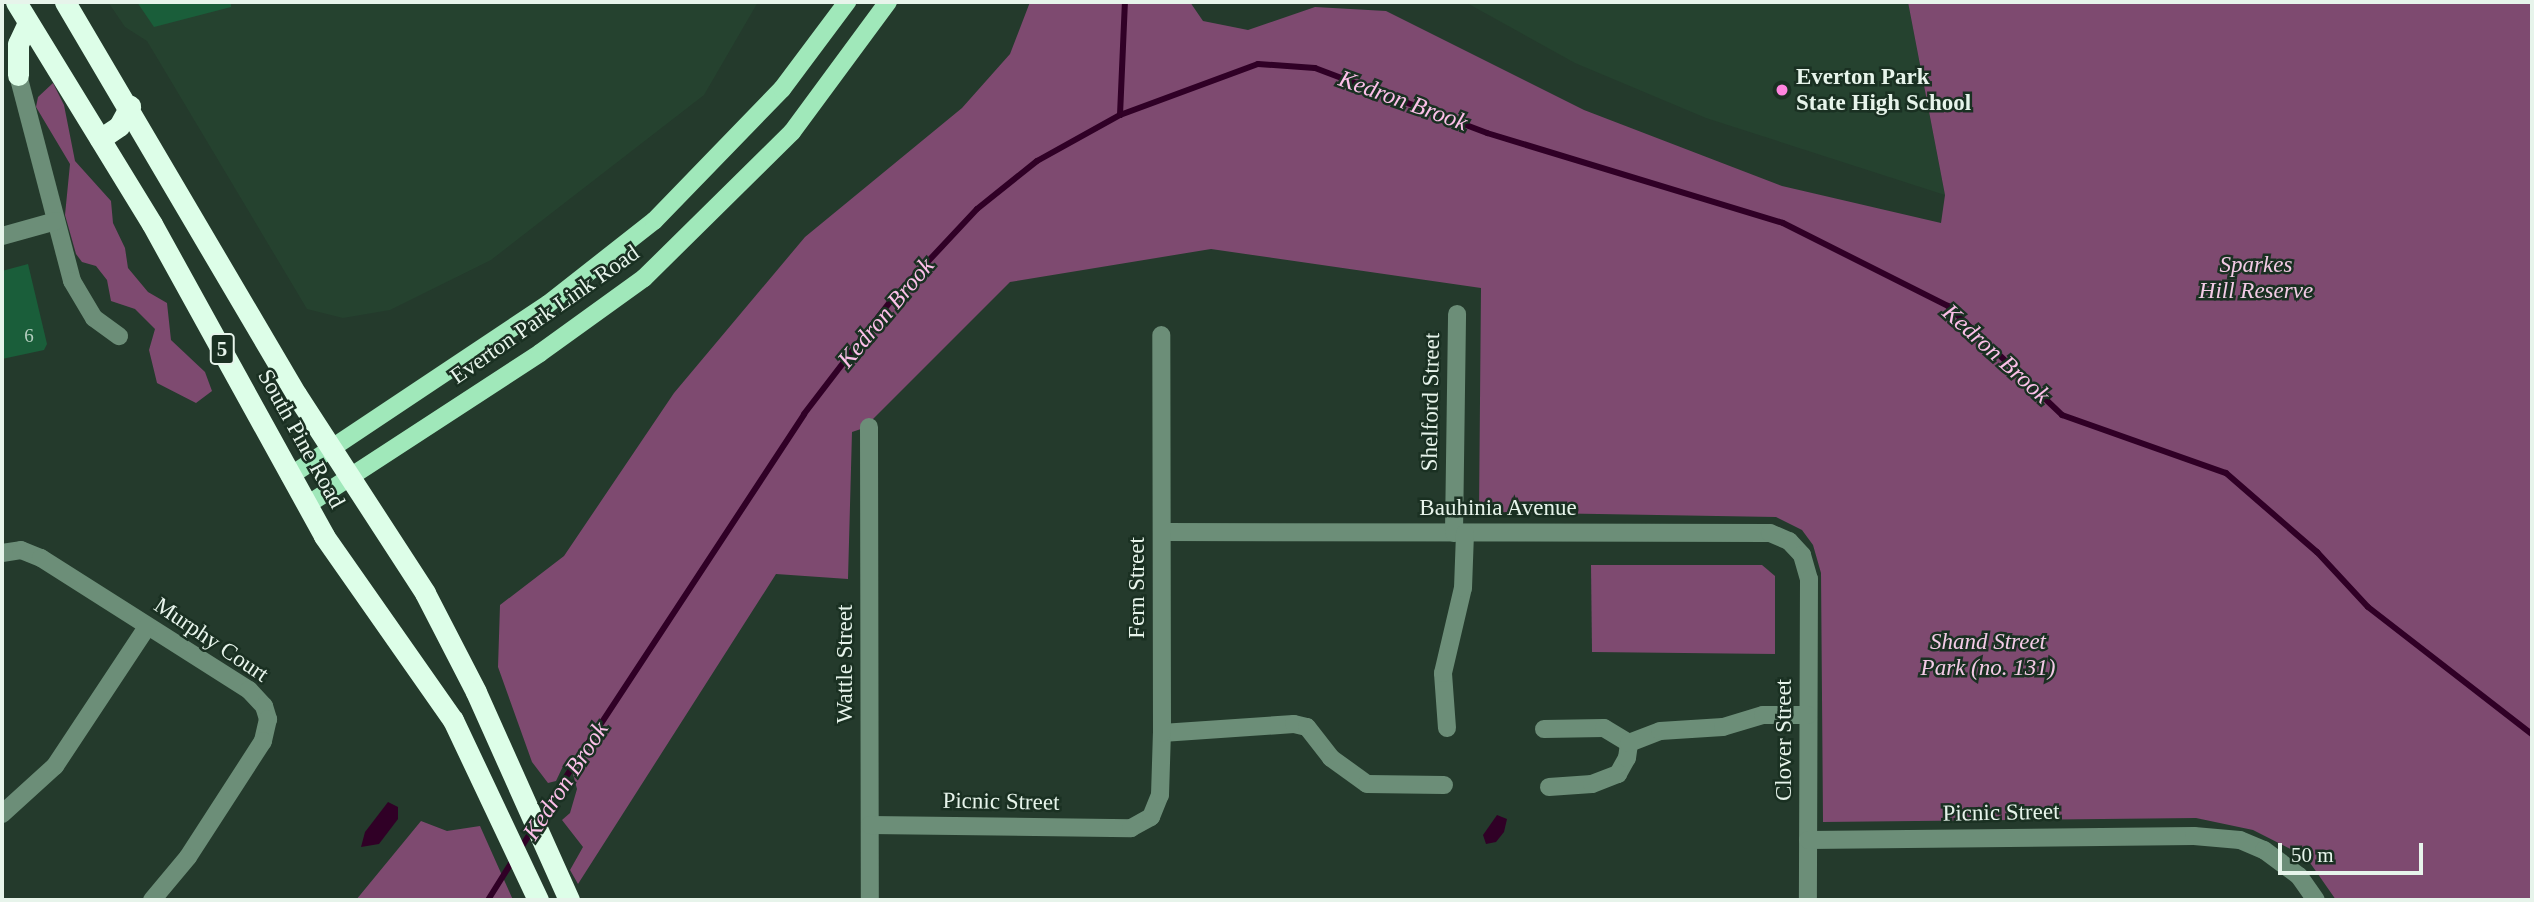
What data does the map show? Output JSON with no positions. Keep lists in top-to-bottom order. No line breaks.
{"streets":{"highway":["5","South Pine Road"],"main road":["Everton Park Link Road"],"street":["Shelford Street","Bauhinia Avenue","Fern Street","Murphy Court","Wattle Street","Clover Street","Picnic Street"]},"crossings":[["Everton Park Link Road","South Pine Road"],["Shelford Street","Bauhinia Avenue"],["Bauhinia Avenue","Fern Street"],["Bauhinia Avenue","Clover Street"],["Fern Street","Picnic Street"],["Wattle Street","Picnic Street"],["Clover Street","Picnic Street"]],"water":["Kedron Brook"],"parks":["Sparkes Hill Reserve","Shand Street Park (no. 131)"],"places":["Everton Park State High School"],"house_numbers":["6"],"scale_bar":"50 m"}
